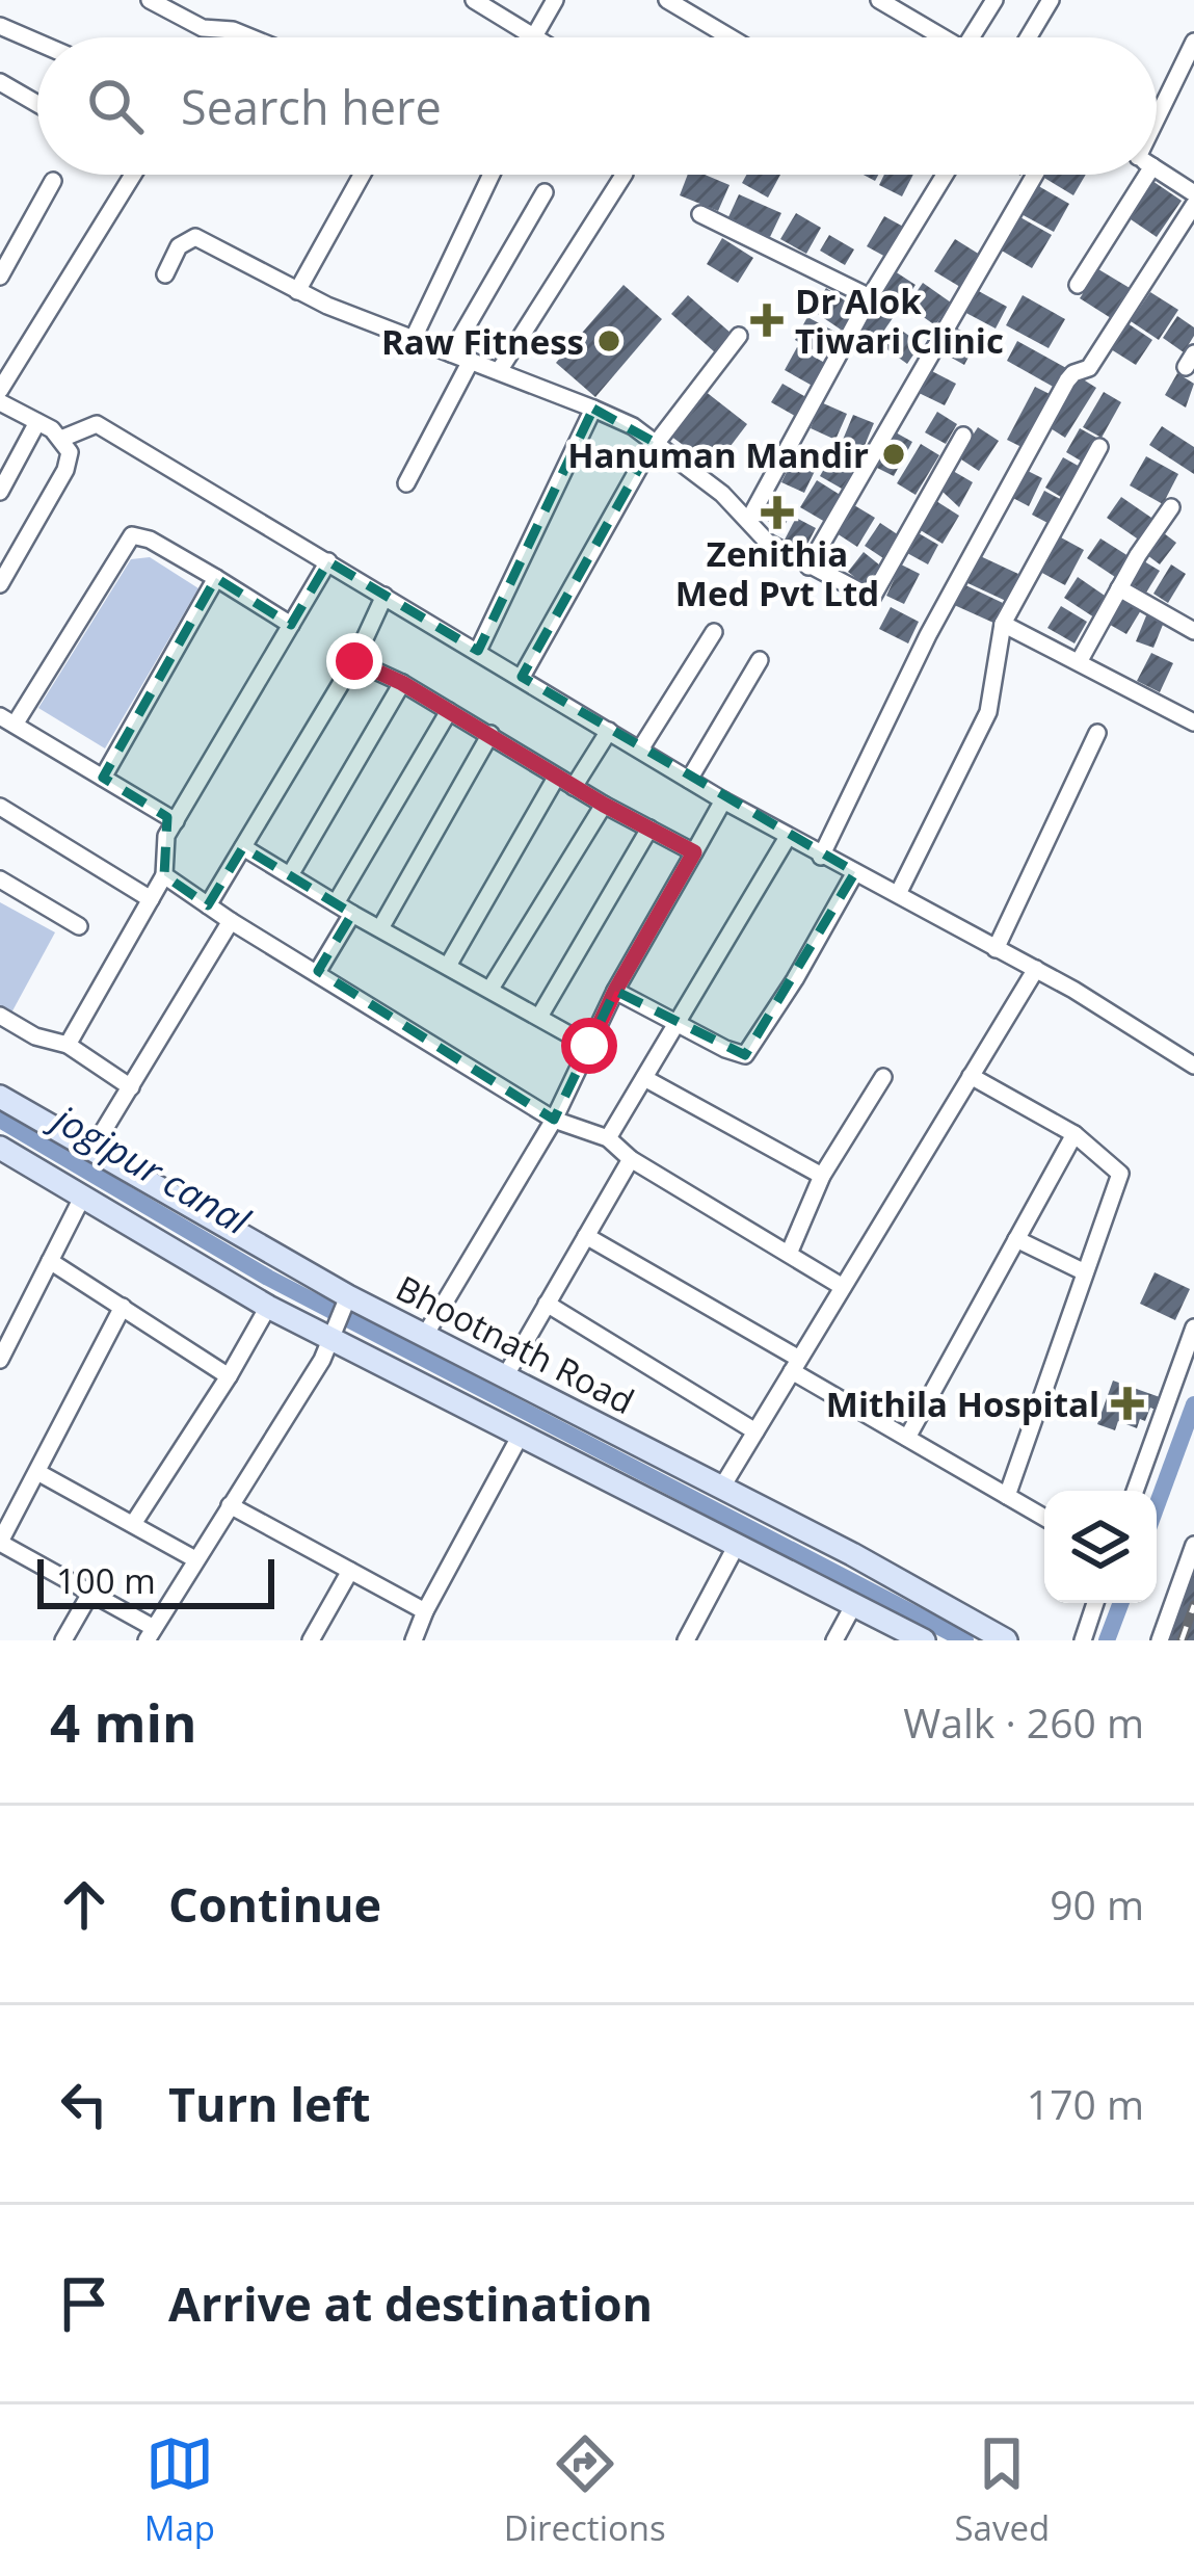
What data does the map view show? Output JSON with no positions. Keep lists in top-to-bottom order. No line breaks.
{"streets":{"street":["Bhootnath Road"]},"water":["jogipur canal"],"places":{"health":["Dr Alok Tiwari Clinic","Zenithia Med Pvt Ltd","Mithila Hospital"],"other":["Raw Fitness","Hanuman Mandir"]},"scale_bar":"100 m","page":{"search":"Search here","scale":"100 m","heading":["4 min","Walk · 260 m"],"list":[["Continue","90 m"],["Turn left","170 m"],"Arrive at destination"],"nav":["Map","Directions","Saved"]}}
